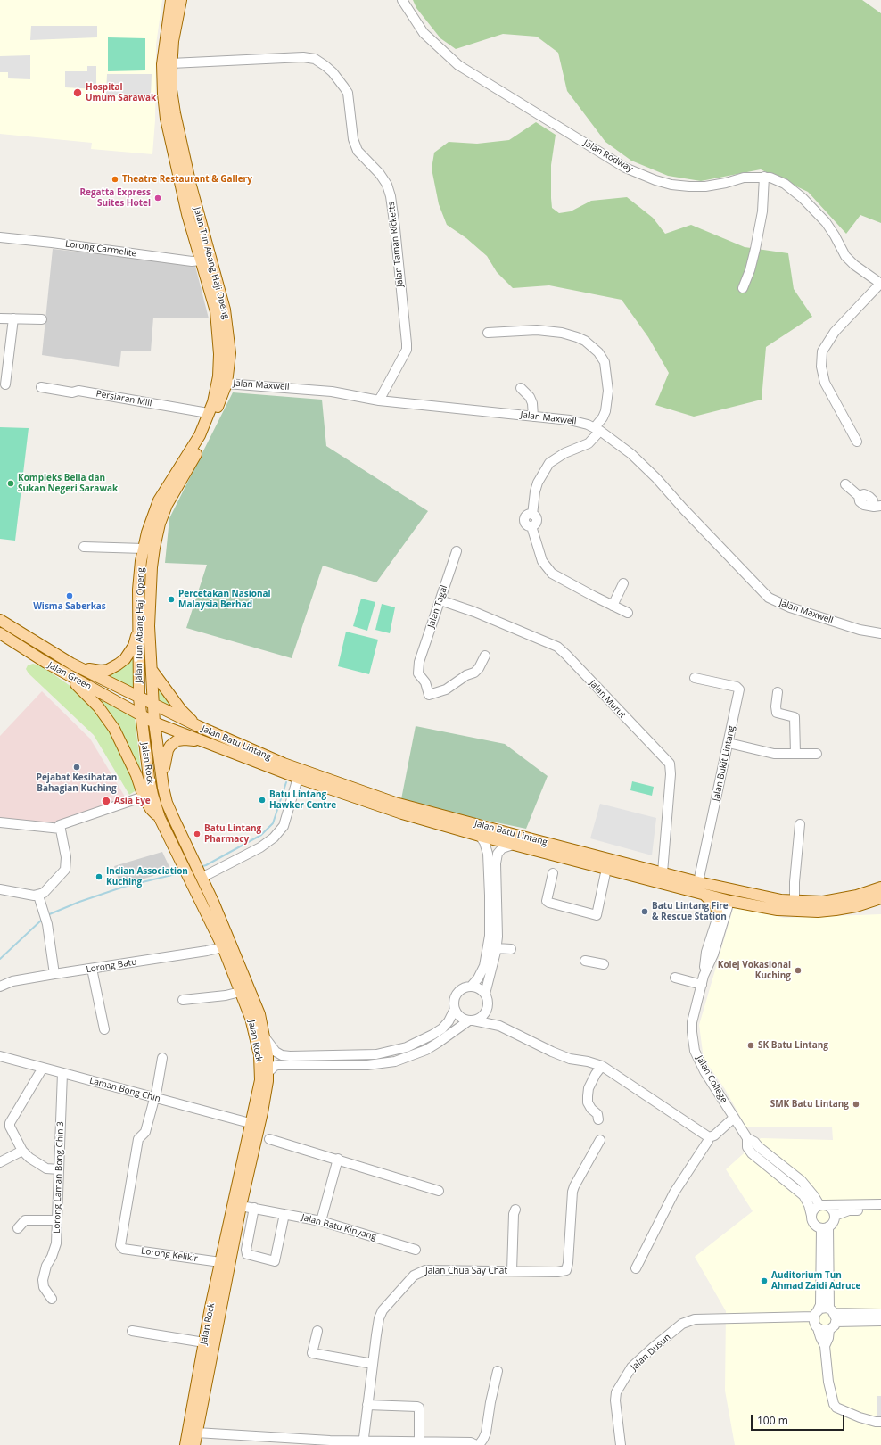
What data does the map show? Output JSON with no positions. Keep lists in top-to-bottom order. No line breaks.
{"streets":{"main road":["Jalan Tun Abang Haji Openg","Jalan Green","Jalan Batu Lintang","Jalan Rock"],"street":["Jalan Rodway","Jalan Taman Ricketts","Lorong Carmelite","Jalan Maxwell","Persiaran Mill","Jalan Tagal","Jalan Murut","Jalan Bukit Lintang","Lorong Batu","Jalan College","Laman Bong Chin","Lorong Laman Bong Chin 3","Jalan Batu Kinyang","Lorong Kelikir","Jalan Chua Say Chat","Jalan Dusun"]},"crossings":[["Jalan Taman Ricketts","Jalan Tun Abang Haji Openg"],["Jalan Taman Ricketts","Jalan Maxwell"],["Lorong Carmelite","Jalan Tun Abang Haji Openg"],["Jalan Tun Abang Haji Openg","Jalan Maxwell"],["Jalan Tun Abang Haji Openg","Persiaran Mill"],["Jalan Tun Abang Haji Openg","Jalan Green"],["Jalan Tun Abang Haji Openg","Jalan Batu Lintang"],["Jalan Tun Abang Haji Openg","Jalan Rock"],["Jalan Tagal","Jalan Murut"],["Jalan Green","Jalan Batu Lintang"],["Jalan Green","Jalan Rock"],["Jalan Murut","Jalan Batu Lintang"],["Jalan Batu Lintang","Jalan Rock"],["Jalan Batu Lintang","Jalan Bukit Lintang"],["Jalan Batu Lintang","Jalan College"],["Jalan Rock","Lorong Batu"],["Jalan Rock","Laman Bong Chin"],["Jalan Rock","Jalan Batu Kinyang"],["Jalan Rock","Lorong Kelikir"],["Laman Bong Chin","Lorong Laman Bong Chin 3"],["Laman Bong Chin","Lorong Kelikir"]],"places":["Hospital Umum Sarawak","Theatre Restaurant & Gallery","Regatta Express Suites Hotel","Kompleks Belia dan Sukan Negeri Sarawak","Wisma Saberkas","Percetakan Nasional Malaysia Berhad","Pejabat Kesihatan Bahagian Kuching","Batu Lintang Hawker Centre","Asia Eye","Batu Lintang Pharmacy","Indian Association Kuching","Batu Lintang Fire & Rescue Station","Kolej Vokasional Kuching","SK Batu Lintang","SMK Batu Lintang","Auditorium Tun Ahmad Zaidi Adruce"],"scale_bar":"100 m"}
